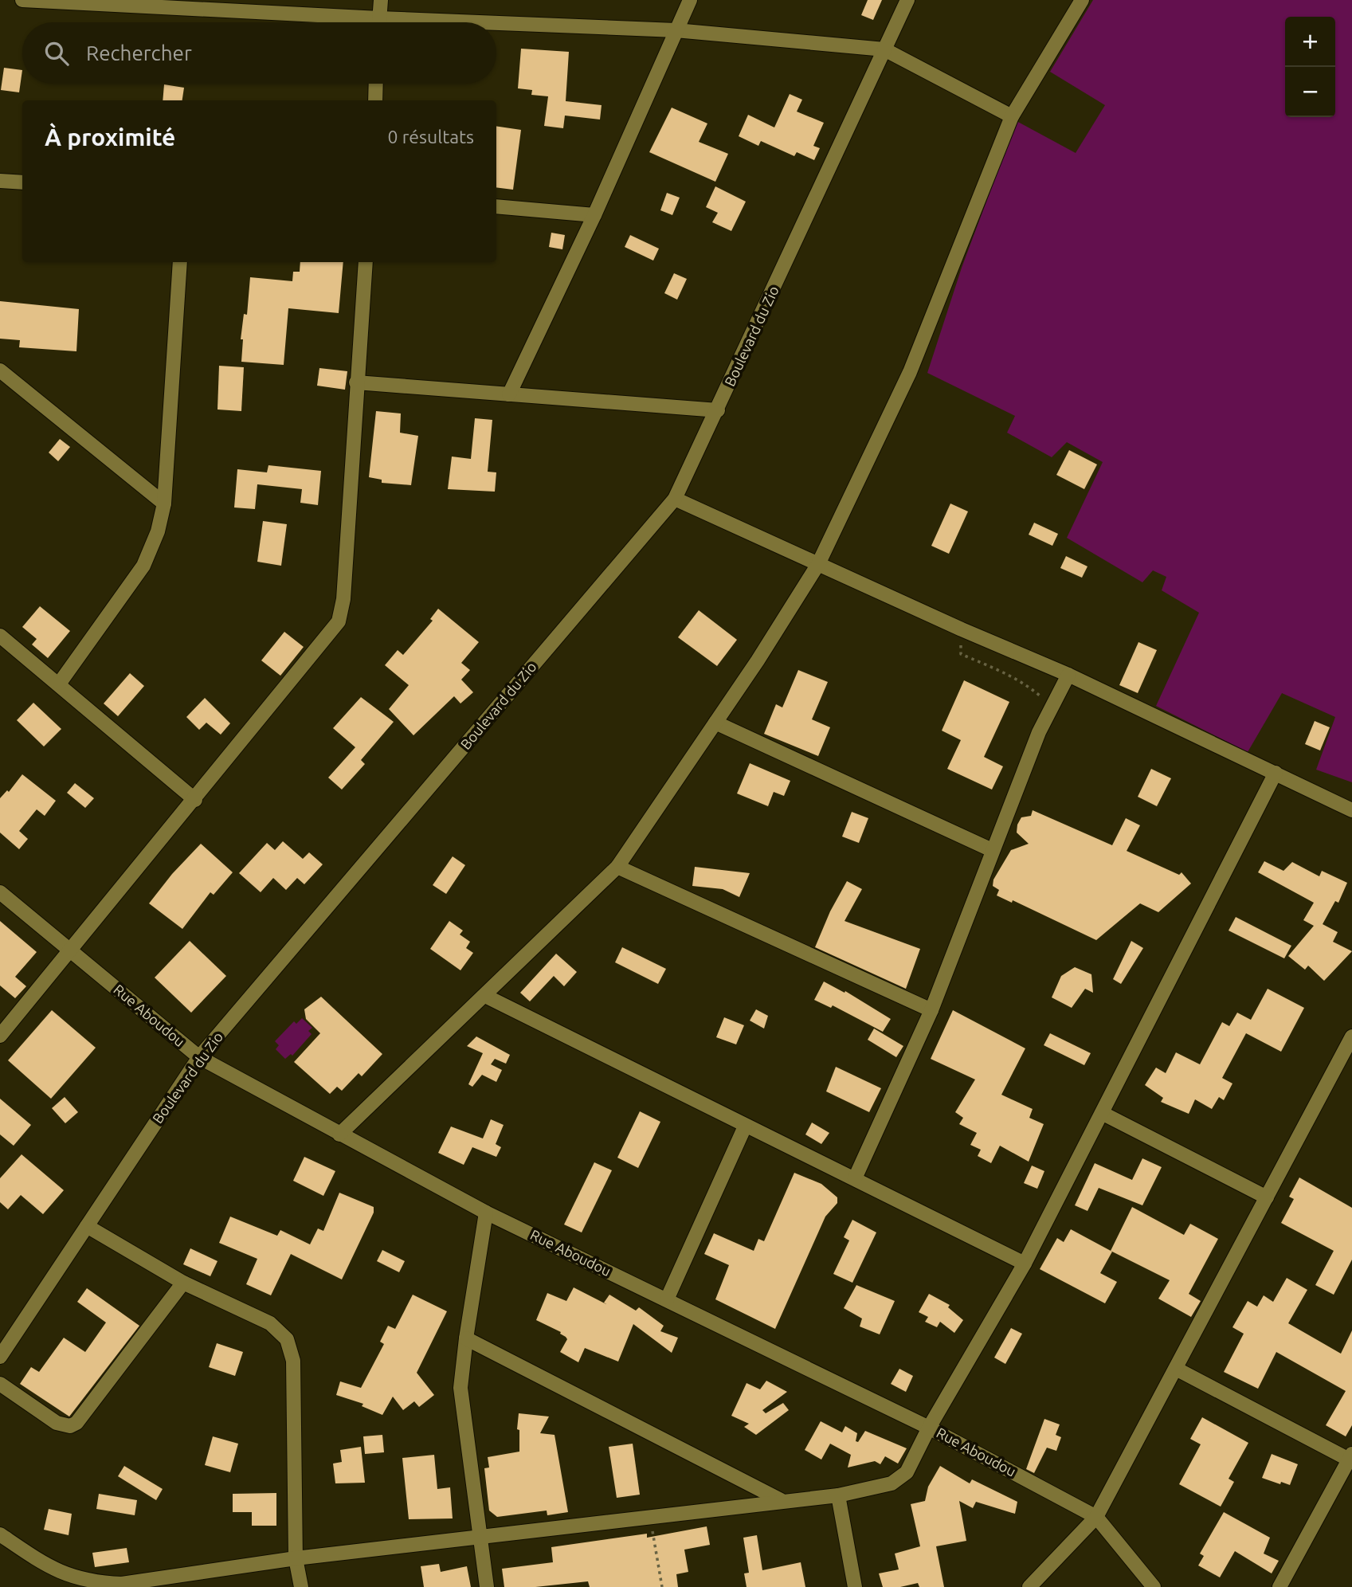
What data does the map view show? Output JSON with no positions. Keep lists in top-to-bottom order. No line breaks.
{"streets":{"street":["Boulevard du Zio","Rue Aboudou"]},"crossings":[["Boulevard du Zio","Rue Aboudou"]],"page":{"map_buttons":["+","−"],"search":"Rechercher","heading":["À proximité","0 résultats"]}}
